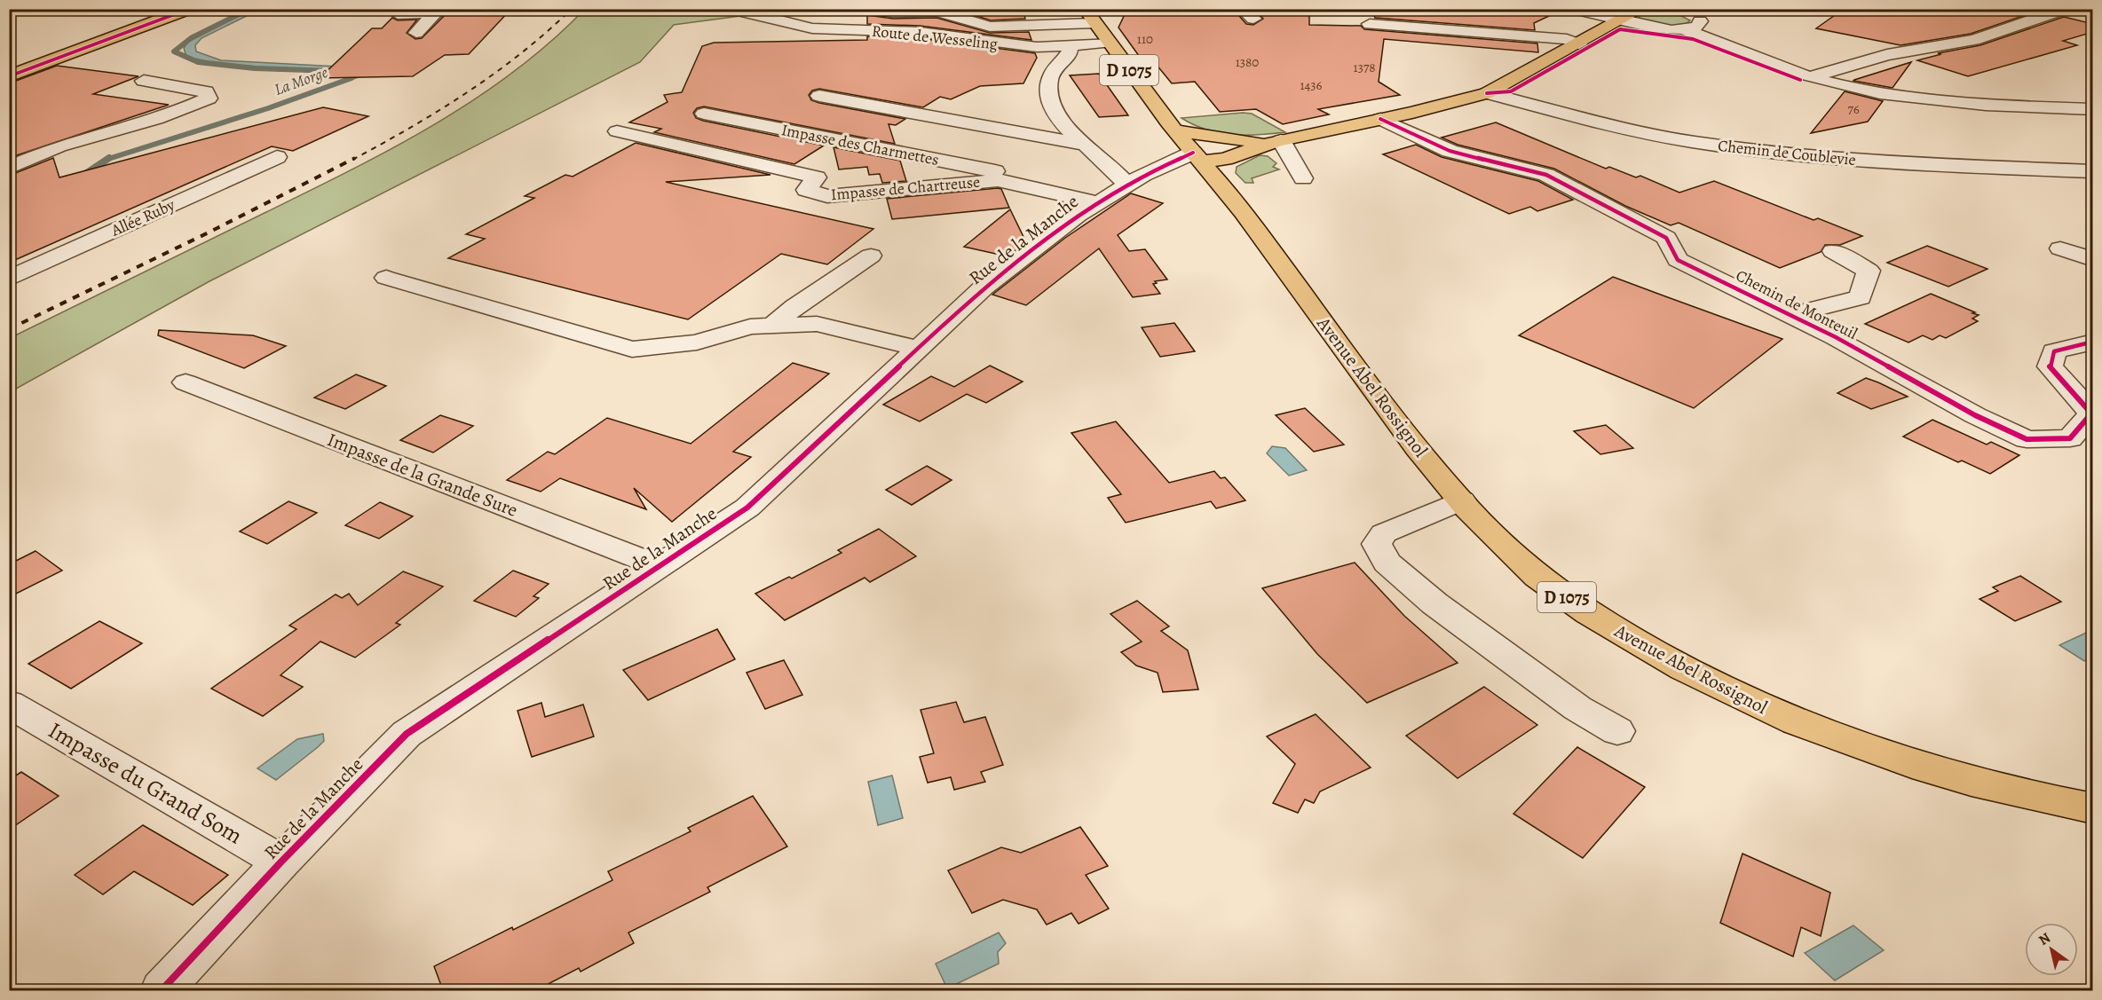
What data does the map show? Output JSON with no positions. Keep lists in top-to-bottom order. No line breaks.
{"streets":{"main road":["D 1075","Avenue Abel Rossignol"],"street":["Route de Wesseling","Impasse des Charmettes","Chemin de Coublevie","Impasse de Chartreuse","Allée Ruby","Rue de la Manche","Chemin de Monteuil","Impasse de la Grande Sure","Impasse du Grand Som"]},"crossings":[["Route de Wesseling","D 1075"],["D 1075","Rue de la Manche"],["D 1075","Avenue Abel Rossignol"],["Impasse des Charmettes","Impasse de Chartreuse"],["Impasse des Charmettes","Rue de la Manche"],["Impasse de Chartreuse","Rue de la Manche"],["Rue de la Manche","Avenue Abel Rossignol"],["Rue de la Manche","Impasse de la Grande Sure"],["Rue de la Manche","Impasse du Grand Som"]],"water":["La Morge"],"house_numbers":["110","1380","1378","1436","76"],"north":"top left"}
